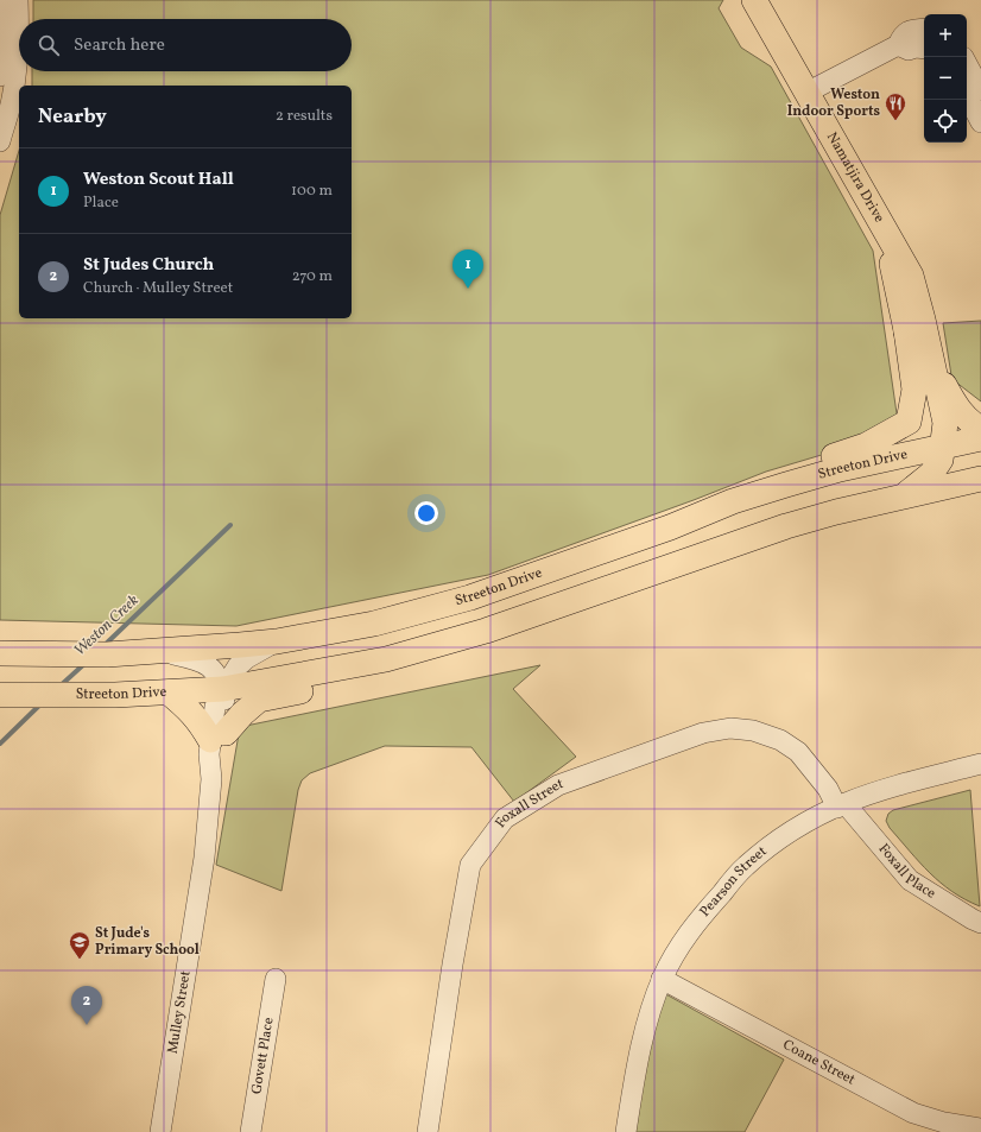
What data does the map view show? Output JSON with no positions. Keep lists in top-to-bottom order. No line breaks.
{"streets":{"main road":["Namatjira Drive","Streeton Drive"],"street":["Foxall Street","Foxall Place","Pearson Street","Mulley Street","Govett Place","Coane Street"]},"crossings":[["Namatjira Drive","Streeton Drive"],["Streeton Drive","Mulley Street"],["Foxall Street","Foxall Place"],["Foxall Street","Pearson Street"],["Foxall Place","Pearson Street"],["Pearson Street","Coane Street"]],"water":["Weston Creek"],"places":{"restaurant":["Weston Indoor Sports"],"school or university":["St Jude's Primary School"]},"page":{"map_buttons":["+","−"],"search":"Search here","heading":["Nearby","2 results"],"list":[{"mark":"1","name":"Weston Scout Hall","note":"Place","value":"100 m"},{"mark":"2","name":"St Judes Church","note":"Church · Mulley Street","value":"270 m"}],"pins":["1","2"]}}
